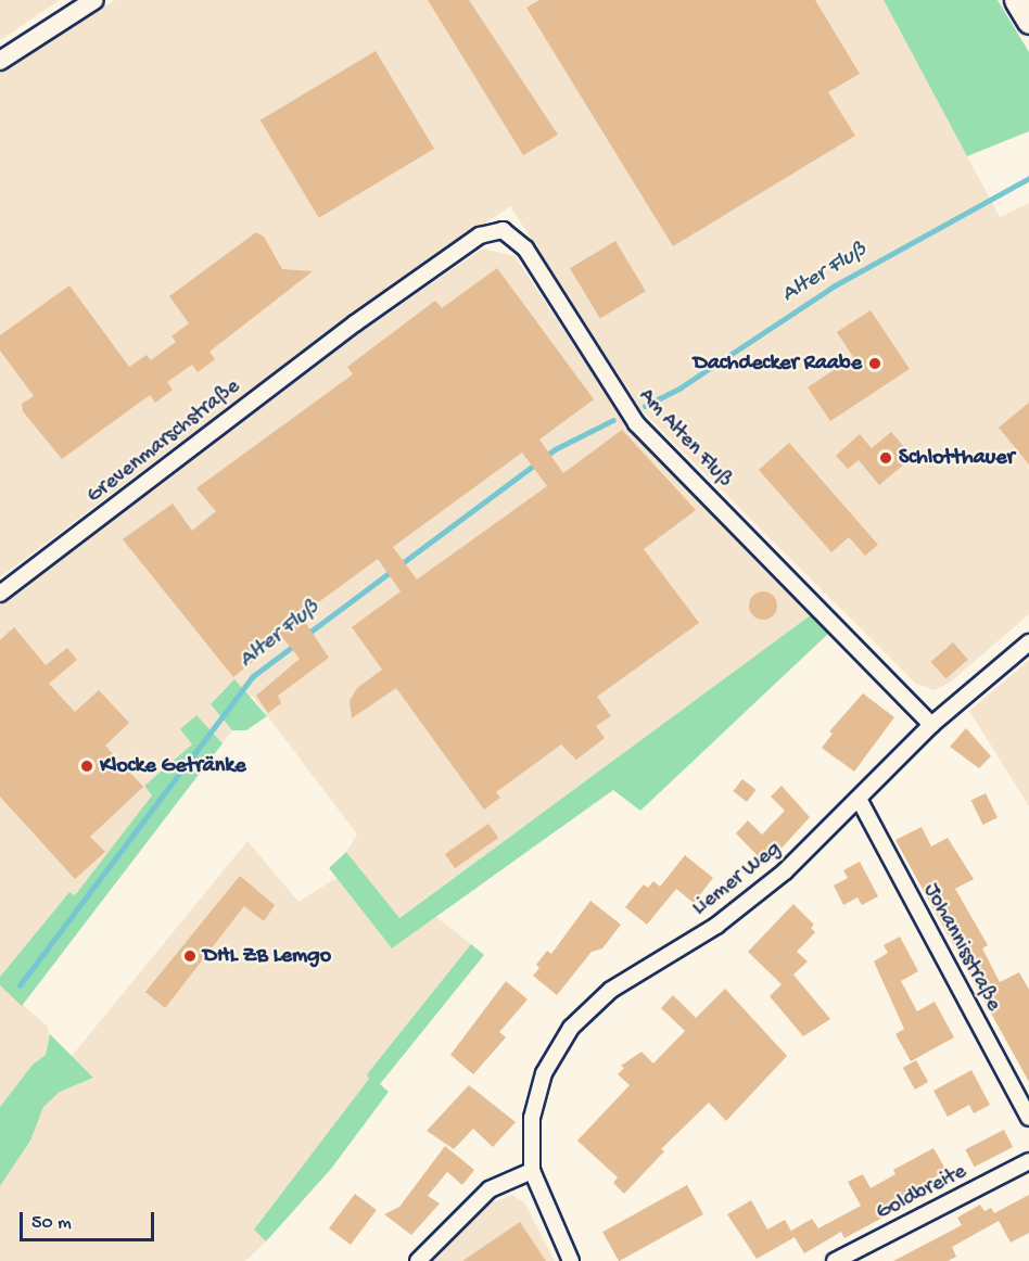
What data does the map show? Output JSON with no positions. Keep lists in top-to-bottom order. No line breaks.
{"streets":{"street":["Am Alten Fluß","Grevenmarschstraße","Liemer Weg","Johannisstraße","Goldbreite"]},"crossings":[["Am Alten Fluß","Grevenmarschstraße"],["Am Alten Fluß","Liemer Weg"],["Liemer Weg","Johannisstraße"]],"water":["Alter Fluß"],"places":["Dachdecker Raabe","Schlotthauer","Klocke Getränke","DHL ZB Lemgo"],"scale_bar":"50 m"}
